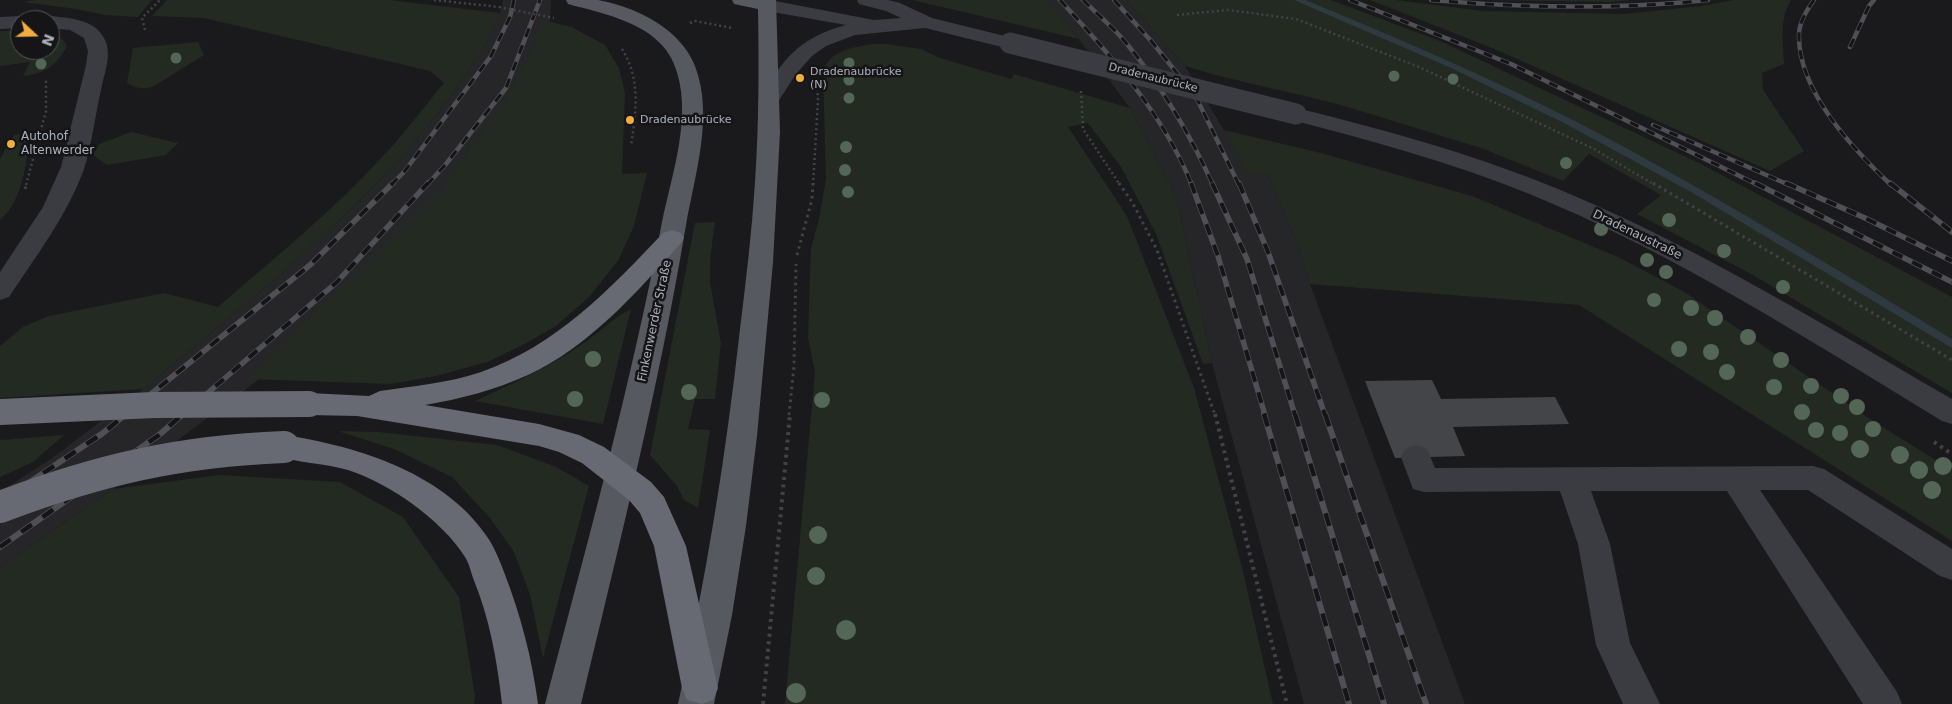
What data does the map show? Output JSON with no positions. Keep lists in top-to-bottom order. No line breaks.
{"streets":{"main road":["Finkenwerder Straße"],"street":["Dradenaubrücke","Dradenaustraße"]},"crossings":[["Dradenaubrücke","Dradenaustraße"]],"places":["Dradenaubrücke (N)","Dradenaubrücke","Autohof Altenwerder"],"north":"right"}
